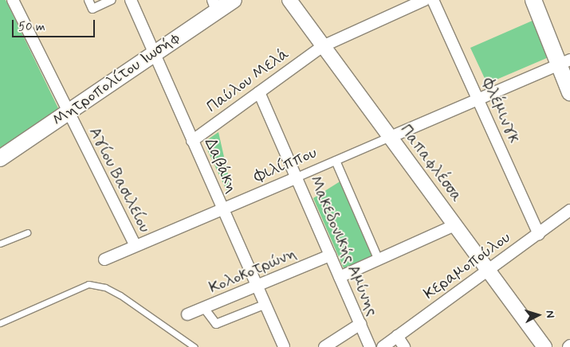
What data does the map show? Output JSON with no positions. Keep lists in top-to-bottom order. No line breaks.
{"streets":{"main road":["Μητροπολίτου Ιωσήφ"],"street":["Παύλου Μελά","Φλέμινγκ","Παπαφλέσσα","Φιλίππου","Δαβάκη","Αγίου Βασιλείου","Μακεδονικής Αμύνης","Κεραμοπούλου","Κολοκοτρώνη"]},"crossings":[["Μητροπολίτου Ιωσήφ","Δαβάκη"],["Μητροπολίτου Ιωσήφ","Αγίου Βασιλείου"],["Παύλου Μελά","Παπαφλέσσα"],["Παύλου Μελά","Δαβάκη"],["Παύλου Μελά","Μακεδονικής Αμύνης"],["Φλέμινγκ","Κεραμοπούλου"],["Παπαφλέσσα","Φιλίππου"],["Παπαφλέσσα","Κεραμοπούλου"],["Φιλίππου","Δαβάκη"],["Φιλίππου","Αγίου Βασιλείου"],["Φιλίππου","Μακεδονικής Αμύνης"],["Δαβάκη","Κολοκοτρώνη"],["Μακεδονικής Αμύνης","Κολοκοτρώνη"]],"scale_bar":"50 m","north":"right"}
